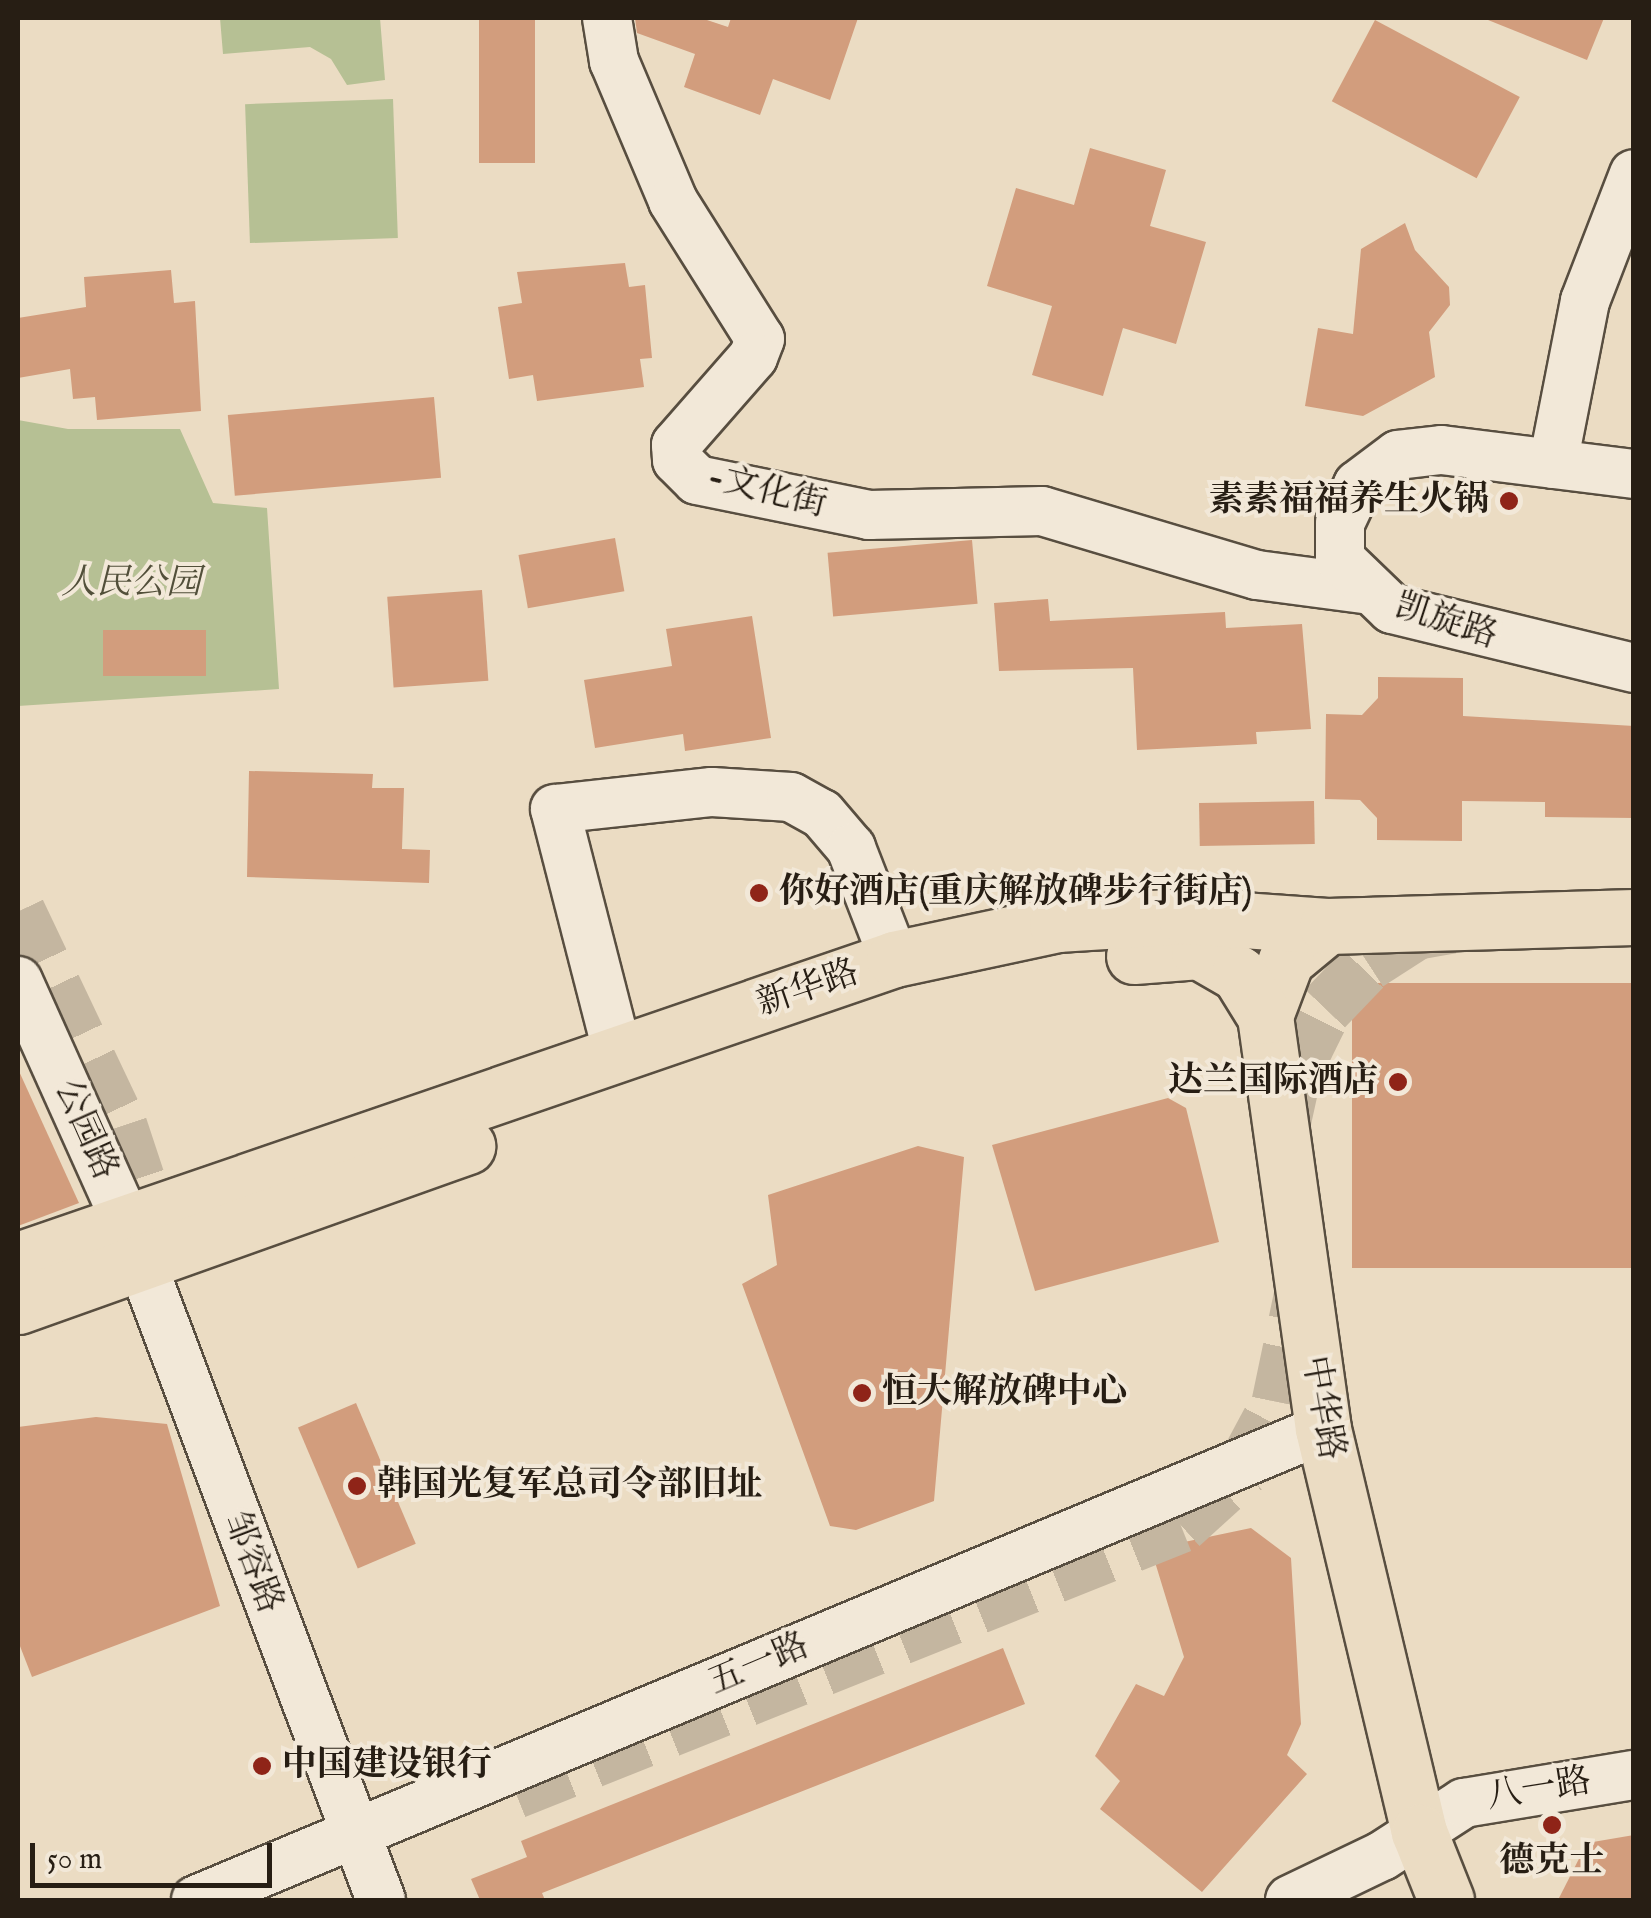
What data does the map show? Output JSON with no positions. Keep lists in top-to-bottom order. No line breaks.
{"streets":{"main road":["新华路","中华路"],"street":["-文化街","凯旋路","公园路","邹容路","五一路","八一路"]},"crossings":[["-文化街","凯旋路"],["新华路","公园路"],["新华路","中华路"],["新华路","邹容路"],["公园路","邹容路"],["中华路","五一路"],["中华路","八一路"],["邹容路","五一路"]],"parks":["人民公园"],"places":["素素福福养生火锅","你好酒店(重庆解放碑步行街店)","达兰国际酒店","恒大解放碑中心","韩国光复军总司令部旧址","中国建设银行","德克士"],"scale_bar":"50 m"}
